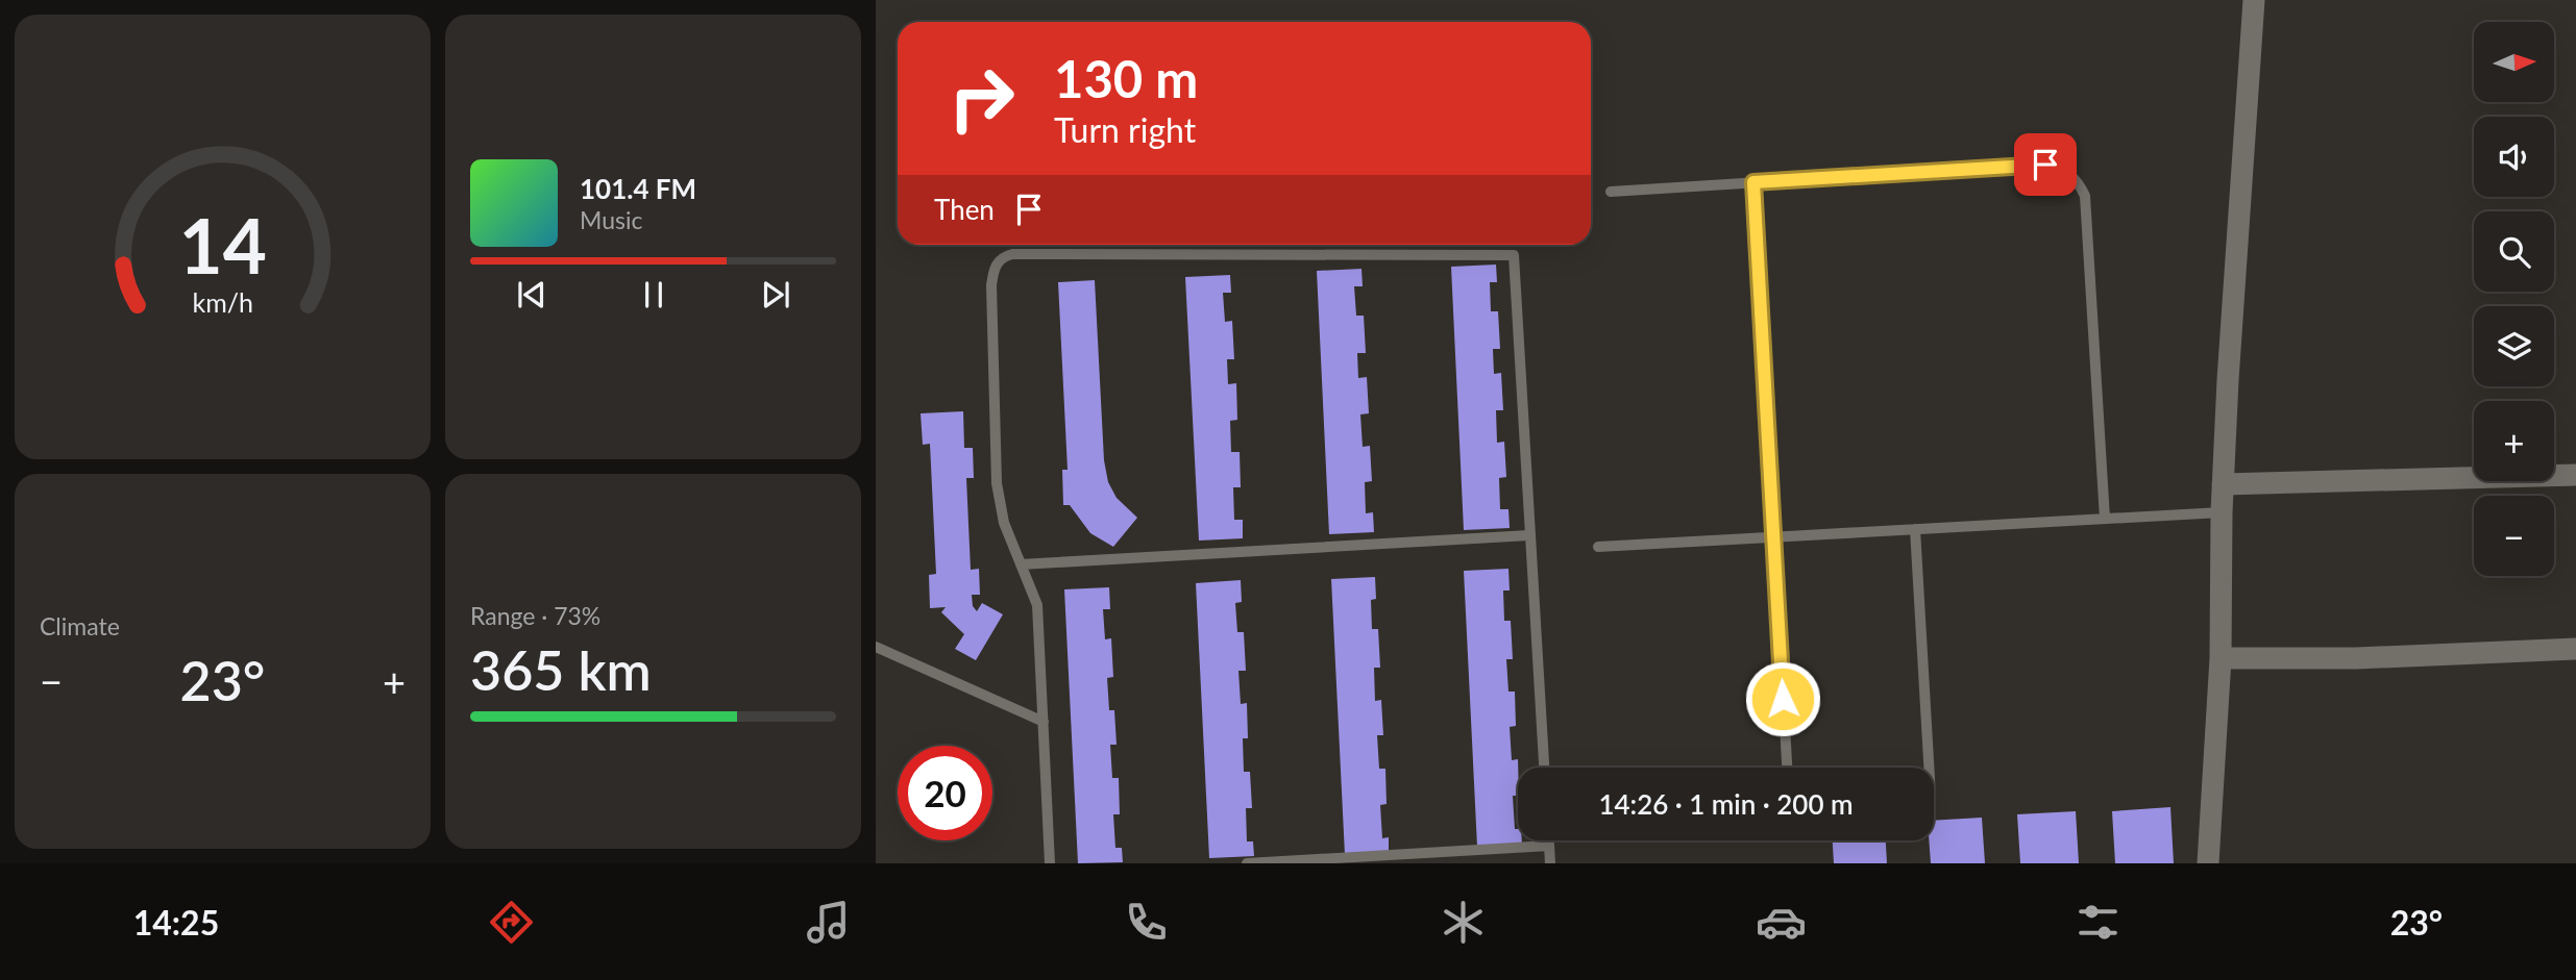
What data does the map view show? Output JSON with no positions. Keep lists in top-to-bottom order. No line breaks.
{"north":"right","page":{"map_buttons":["+","−"],"turn":["130 m","Turn right"],"song":["101.4 FM","Music"],"then":"Then","tile":["Climate",["Range · 73%","365 km"]],"heat":["−","23°","+"],"limit":"20","trip":"14:26 · 1 min · 200 m","tabs":["14:25","23°"],"gauge":["14","km/h"]}}
